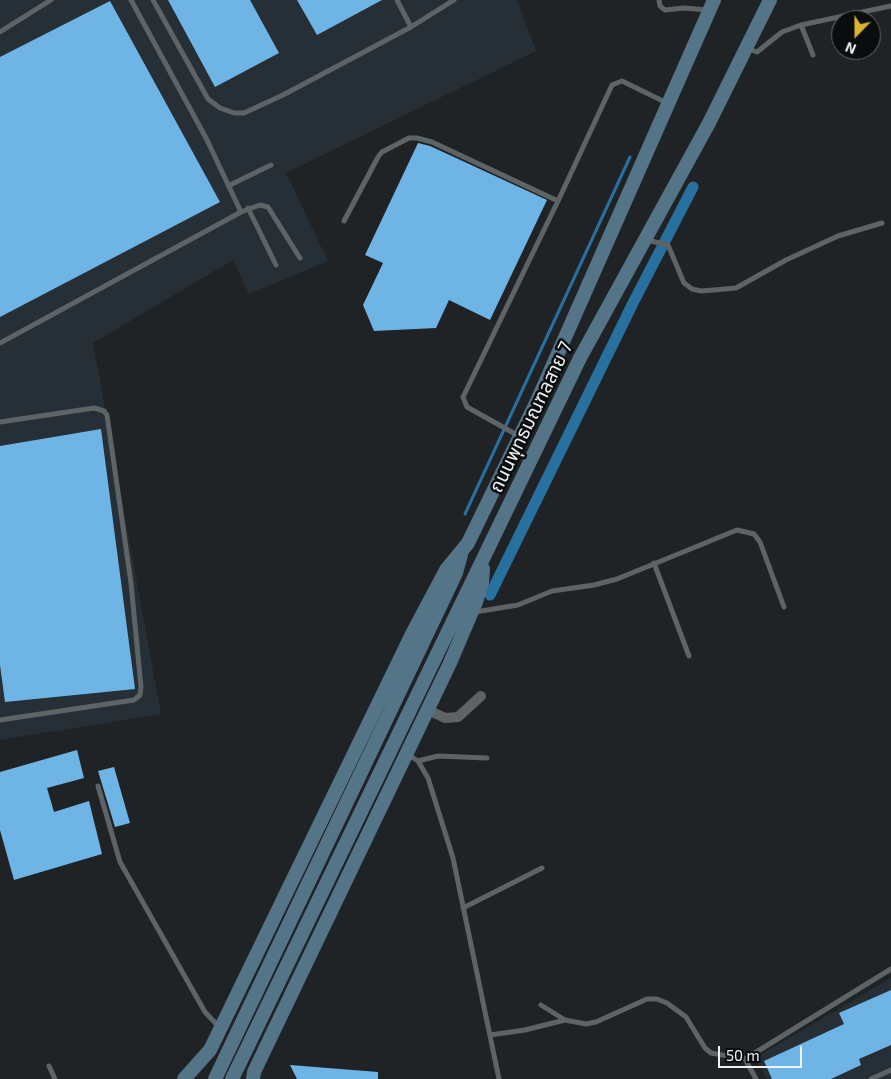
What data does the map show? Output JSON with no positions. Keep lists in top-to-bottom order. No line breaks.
{"streets":{"main road":["ถนนพุทธมณฑลสาย 7"]},"scale_bar":"50 m","north":"bottom"}
